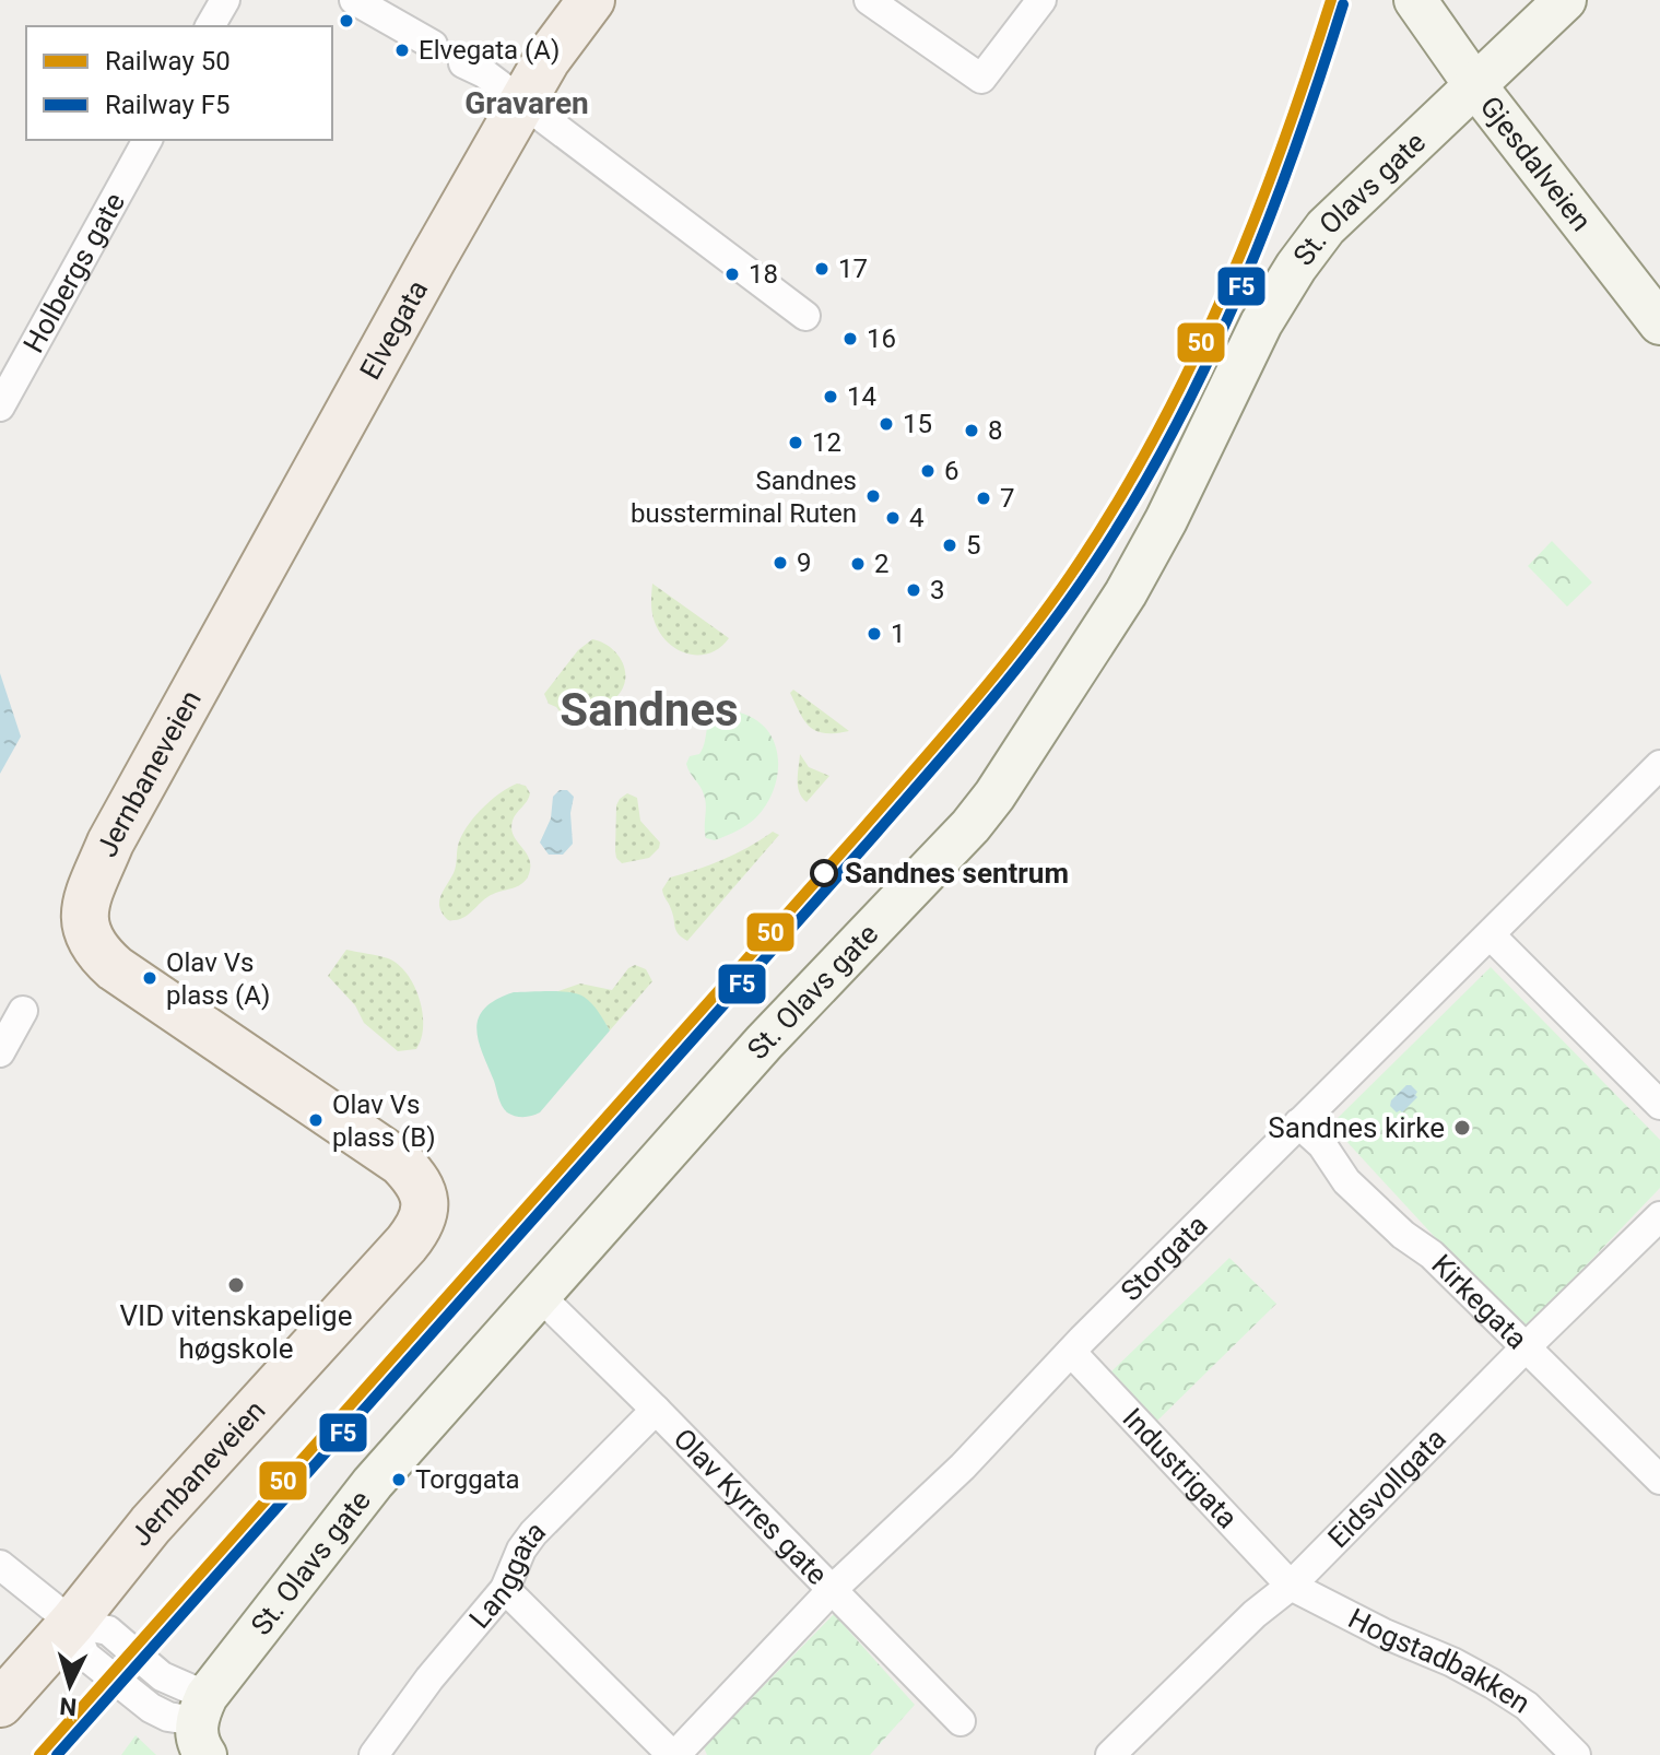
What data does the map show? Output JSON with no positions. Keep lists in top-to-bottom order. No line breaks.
{"streets":{"main road":["Elvegata","Jernbaneveien"],"street":["Gjesdalveien","St. Olavs gate","Holbergs gate","Storgata","Kirkegata","Industrigata","Eidsvollgata","Olav Kyrres gate","Langgata","Hogstadbakken"]},"crossings":[["Gjesdalveien","St. Olavs gate"],["St. Olavs gate","Olav Kyrres gate"],["Elvegata","Jernbaneveien"],["Storgata","Kirkegata"],["Storgata","Industrigata"],["Storgata","Olav Kyrres gate"],["Kirkegata","Eidsvollgata"],["Industrigata","Eidsvollgata"],["Industrigata","Hogstadbakken"],["Eidsvollgata","Hogstadbakken"],["Olav Kyrres gate","Langgata"]],"districts":["Gravaren","Sandnes"],"places":["Elvegata (A)","17","18","16","14","15","8","12","6","Sandnes bussterminal Ruten","7","4","5","9","2","3","1","Sandnes sentrum","Olav Vs plass (A)","Olav Vs plass (B)","Sandnes kirke","VID vitenskapelige høgskole","Torggata"],"lines":["rail line 50","rail line F5"],"legend":["Railway 50","Railway F5"],"north":"bottom"}
